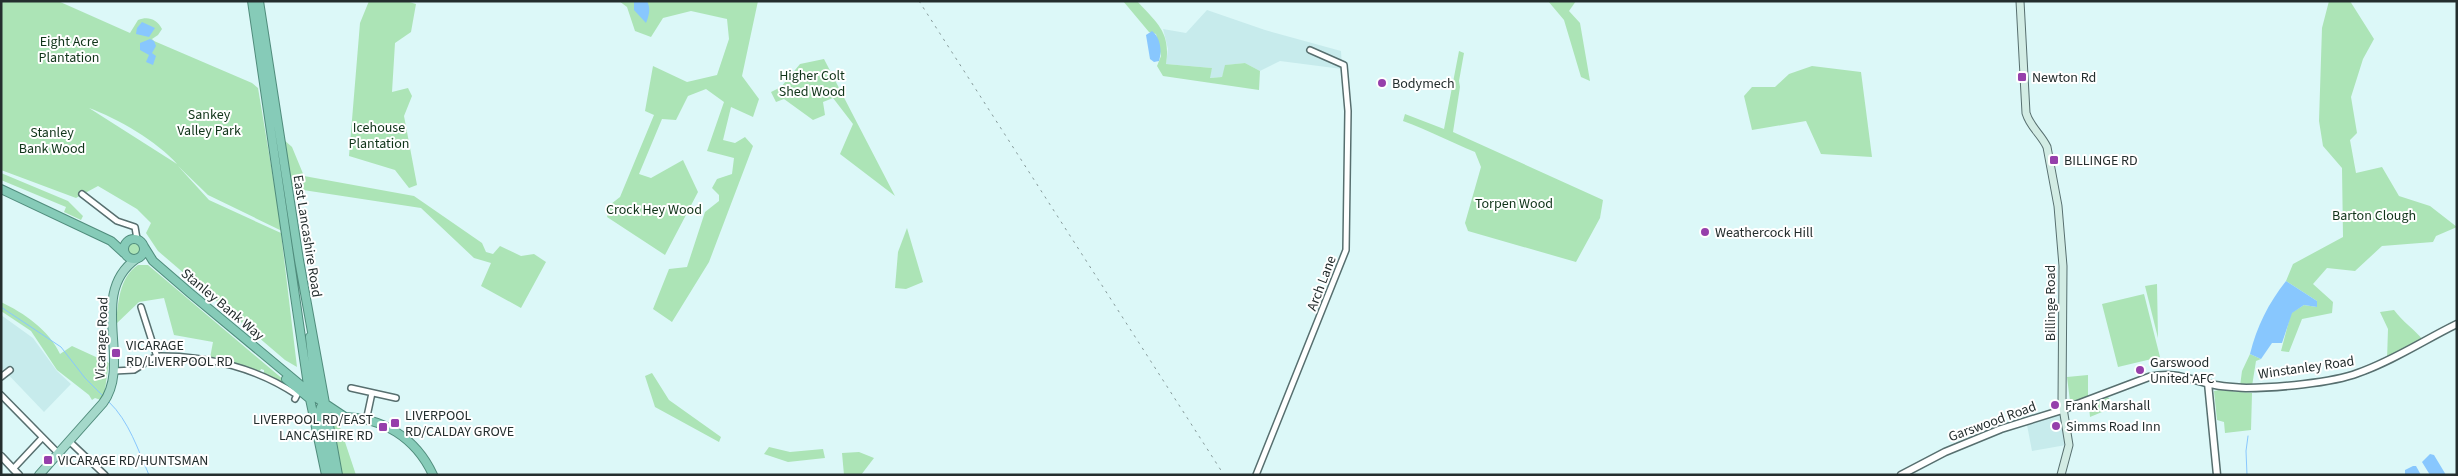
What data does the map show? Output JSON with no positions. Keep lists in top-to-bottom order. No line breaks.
{"streets":{"highway":["East Lancashire Road","Stanley Bank Way"],"main road":["Billinge Road","Vicarage Road"],"street":["Arch Lane","Winstanley Road","Garswood Road"]},"crossings":[["East Lancashire Road","Stanley Bank Way"],["Billinge Road","Garswood Road"],["Stanley Bank Way","Vicarage Road"],["Winstanley Road","Garswood Road"]],"parks":["Eight Acre Plantation","Higher Colt Shed Wood","Sankey Valley Park","Icehouse Plantation","Stanley Bank Wood","Torpen Wood","Crock Hey Wood","Barton Clough"],"places":{"transit":["Newton Rd","BILLINGE RD","VICARAGE RD/LIVERPOOL RD","LIVERPOOL RD/CALDAY GROVE","LIVERPOOL RD/EAST LANCASHIRE RD","VICARAGE RD/HUNTSMAN"],"other":["Bodymech","Weathercock Hill","Garswood United AFC","Frank Marshall","Simms Road Inn"]}}
